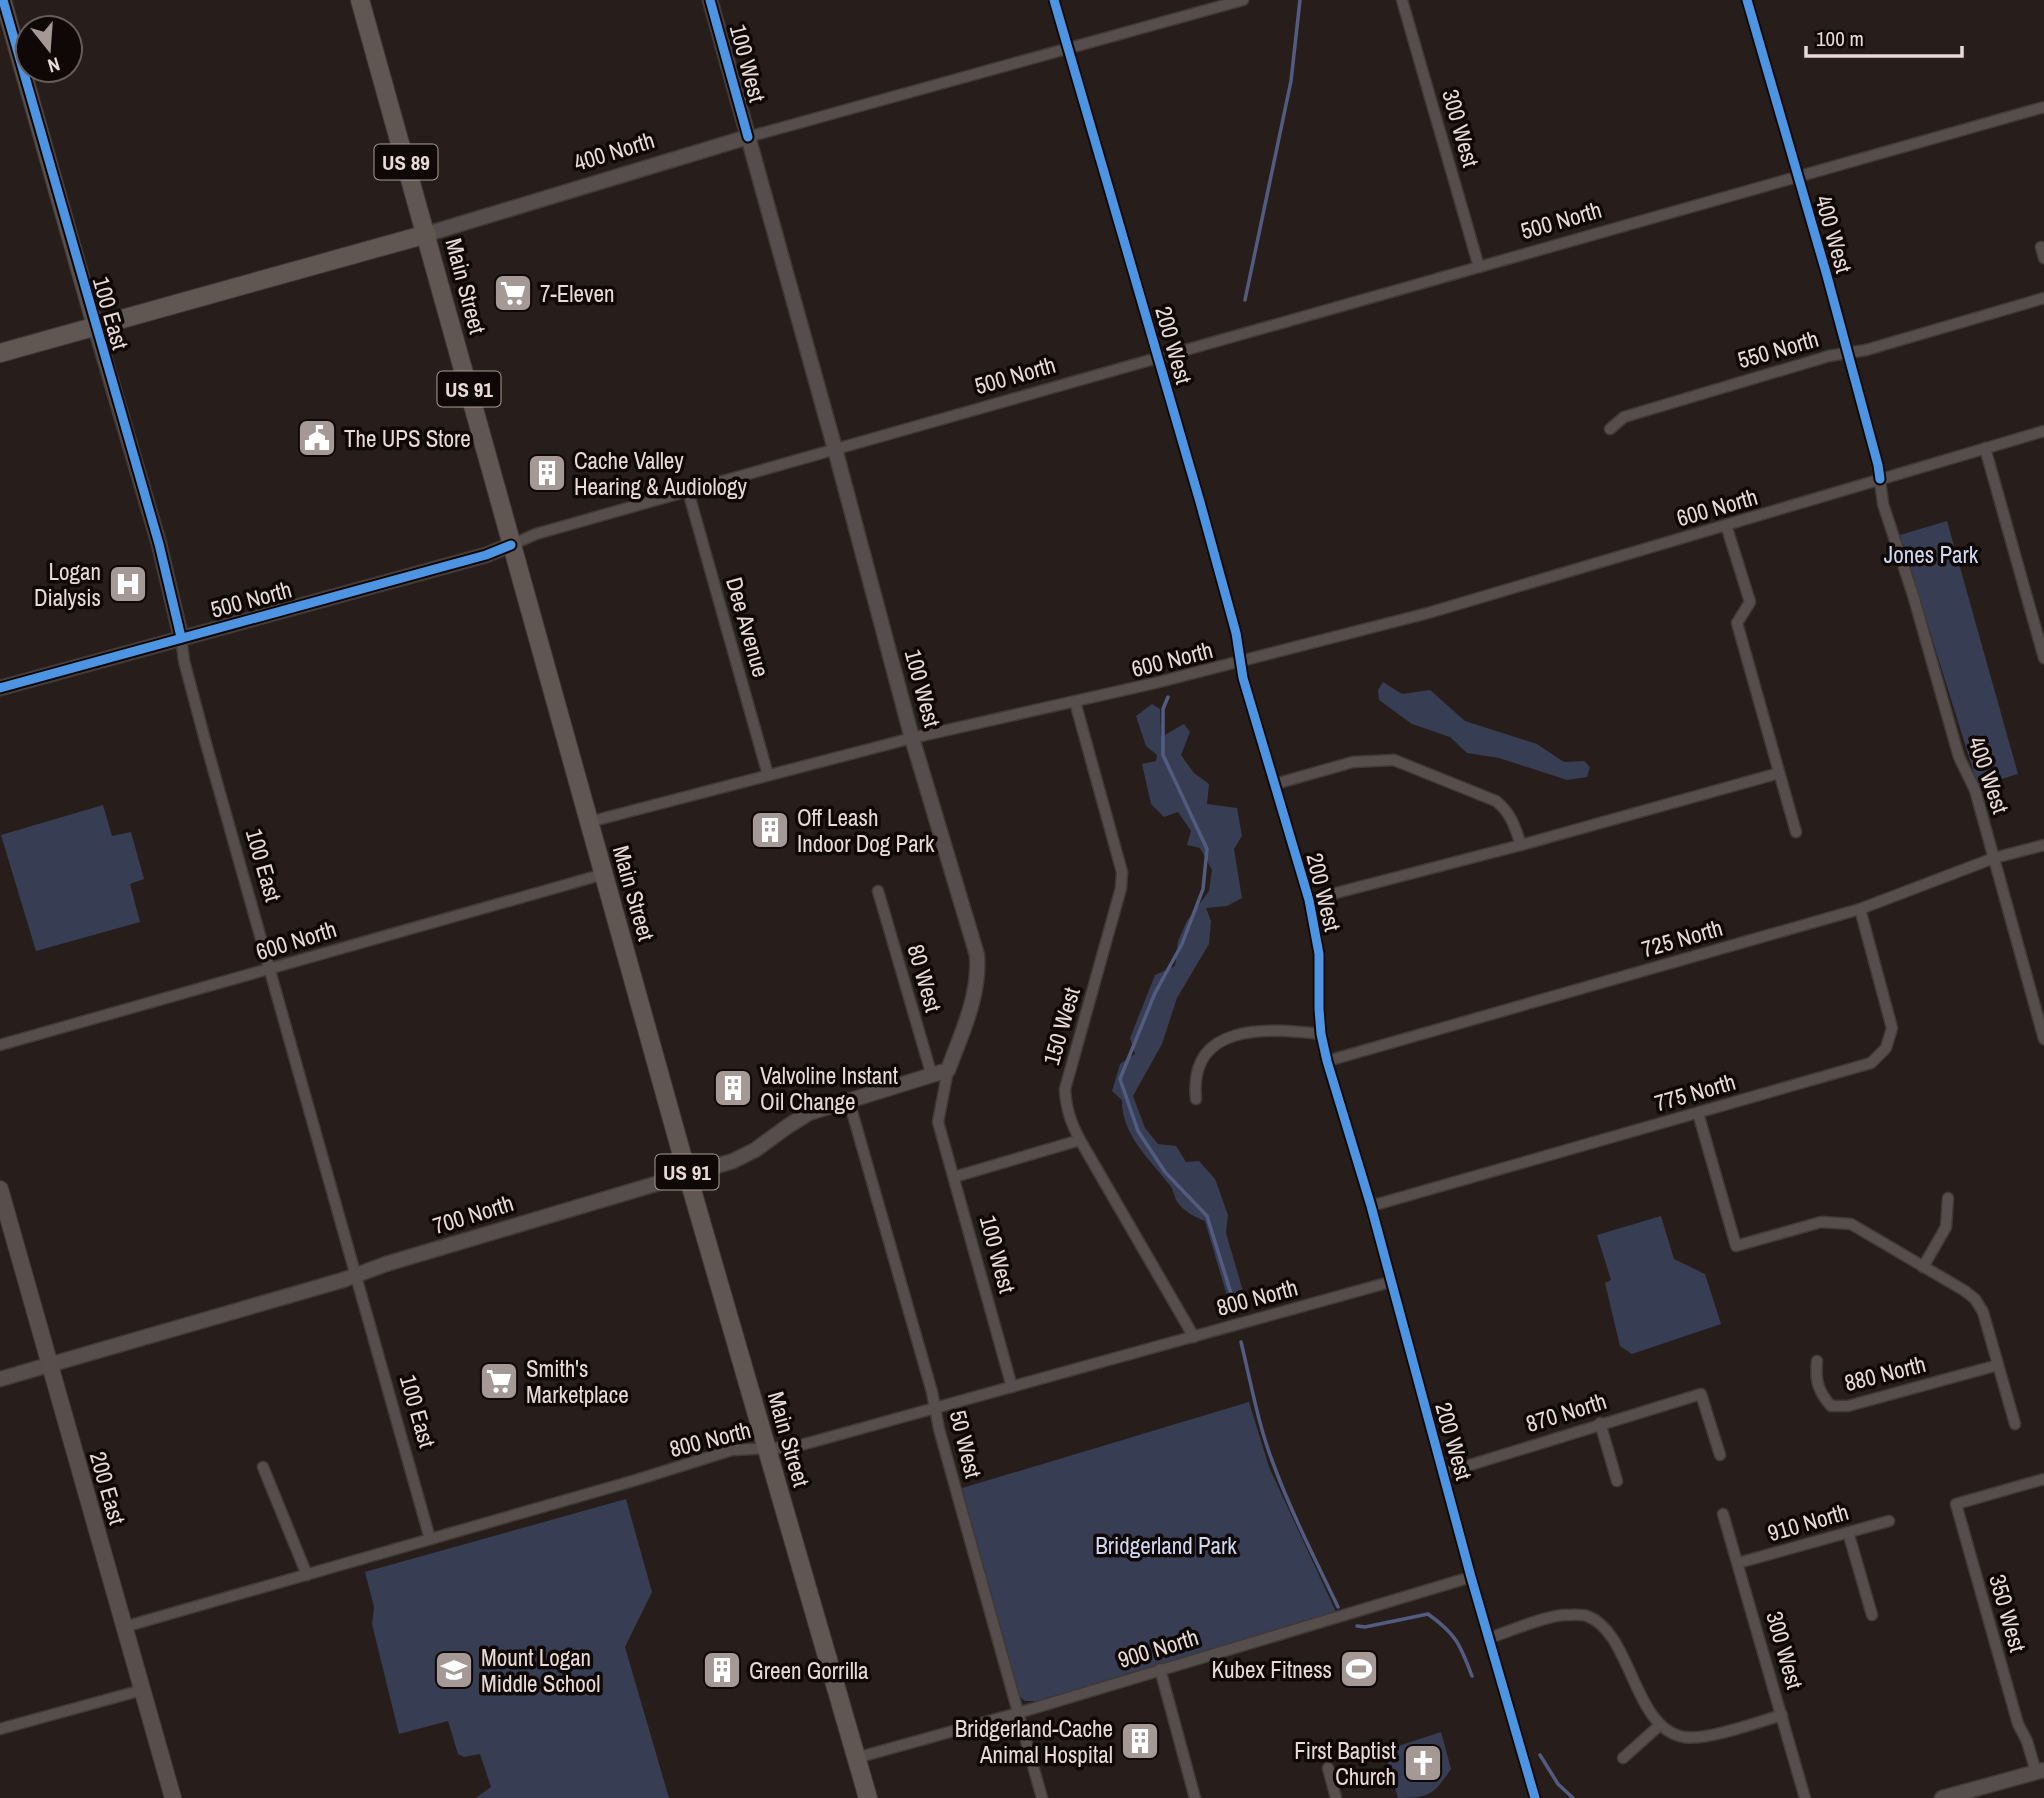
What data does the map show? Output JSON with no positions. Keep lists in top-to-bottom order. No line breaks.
{"streets":{"main road":["400 North","US 89","Main Street","100 East","US 91","200 East"],"street":["100 West","300 West","500 North","400 West","200 West","550 North","600 North","Dee Avenue","725 North","80 West","150 West","775 North","700 North","800 North","880 North","870 North","50 West","910 North","350 West","900 North"]},"crossings":[["100 West","400 North"],["100 West","500 North"],["100 West","600 North"],["100 West","700 North"],["100 West","800 North"],["300 West","500 North"],["300 West","910 North"],["400 North","Main Street"],["400 North","100 East"],["400 North","200 West"],["500 North","400 West"],["500 North","Main Street"],["500 North","100 East"],["500 North","200 West"],["500 North","Dee Avenue"],["400 West","550 North"],["400 West","600 North"],["400 West","725 North"],["Main Street","600 North"],["Main Street","700 North"],["Main Street","800 North"],["Main Street","900 North"],["100 East","600 North"],["100 East","700 North"],["100 East","800 North"],["200 West","600 North"],["200 West","725 North"],["200 West","775 North"],["200 West","800 North"],["200 West","870 North"],["200 West","900 North"],["600 North","Dee Avenue"],["600 North","150 West"],["725 North","775 North"],["80 West","700 North"],["150 West","800 North"],["700 North","50 West"],["700 North","200 East"],["800 North","50 West"],["800 North","200 East"],["50 West","900 North"]],"parks":["Jones Park","Bridgerland Park"],"places":{"supermarket":["7-Eleven","Smith's Marketplace"],"public building":["The UPS Store"],"building":["Cache Valley Hearing & Audiology","Off Leash Indoor Dog Park","Valvoline Instant Oil Change","Green Gorrilla","Bridgerland-Cache Animal Hospital"],"hospital":["Logan Dialysis"],"sports":["Kubex Fitness"],"school or university":["Mount Logan Middle School"],"church":["First Baptist Church"]},"scale_bar":"100 m","north":"bottom"}
